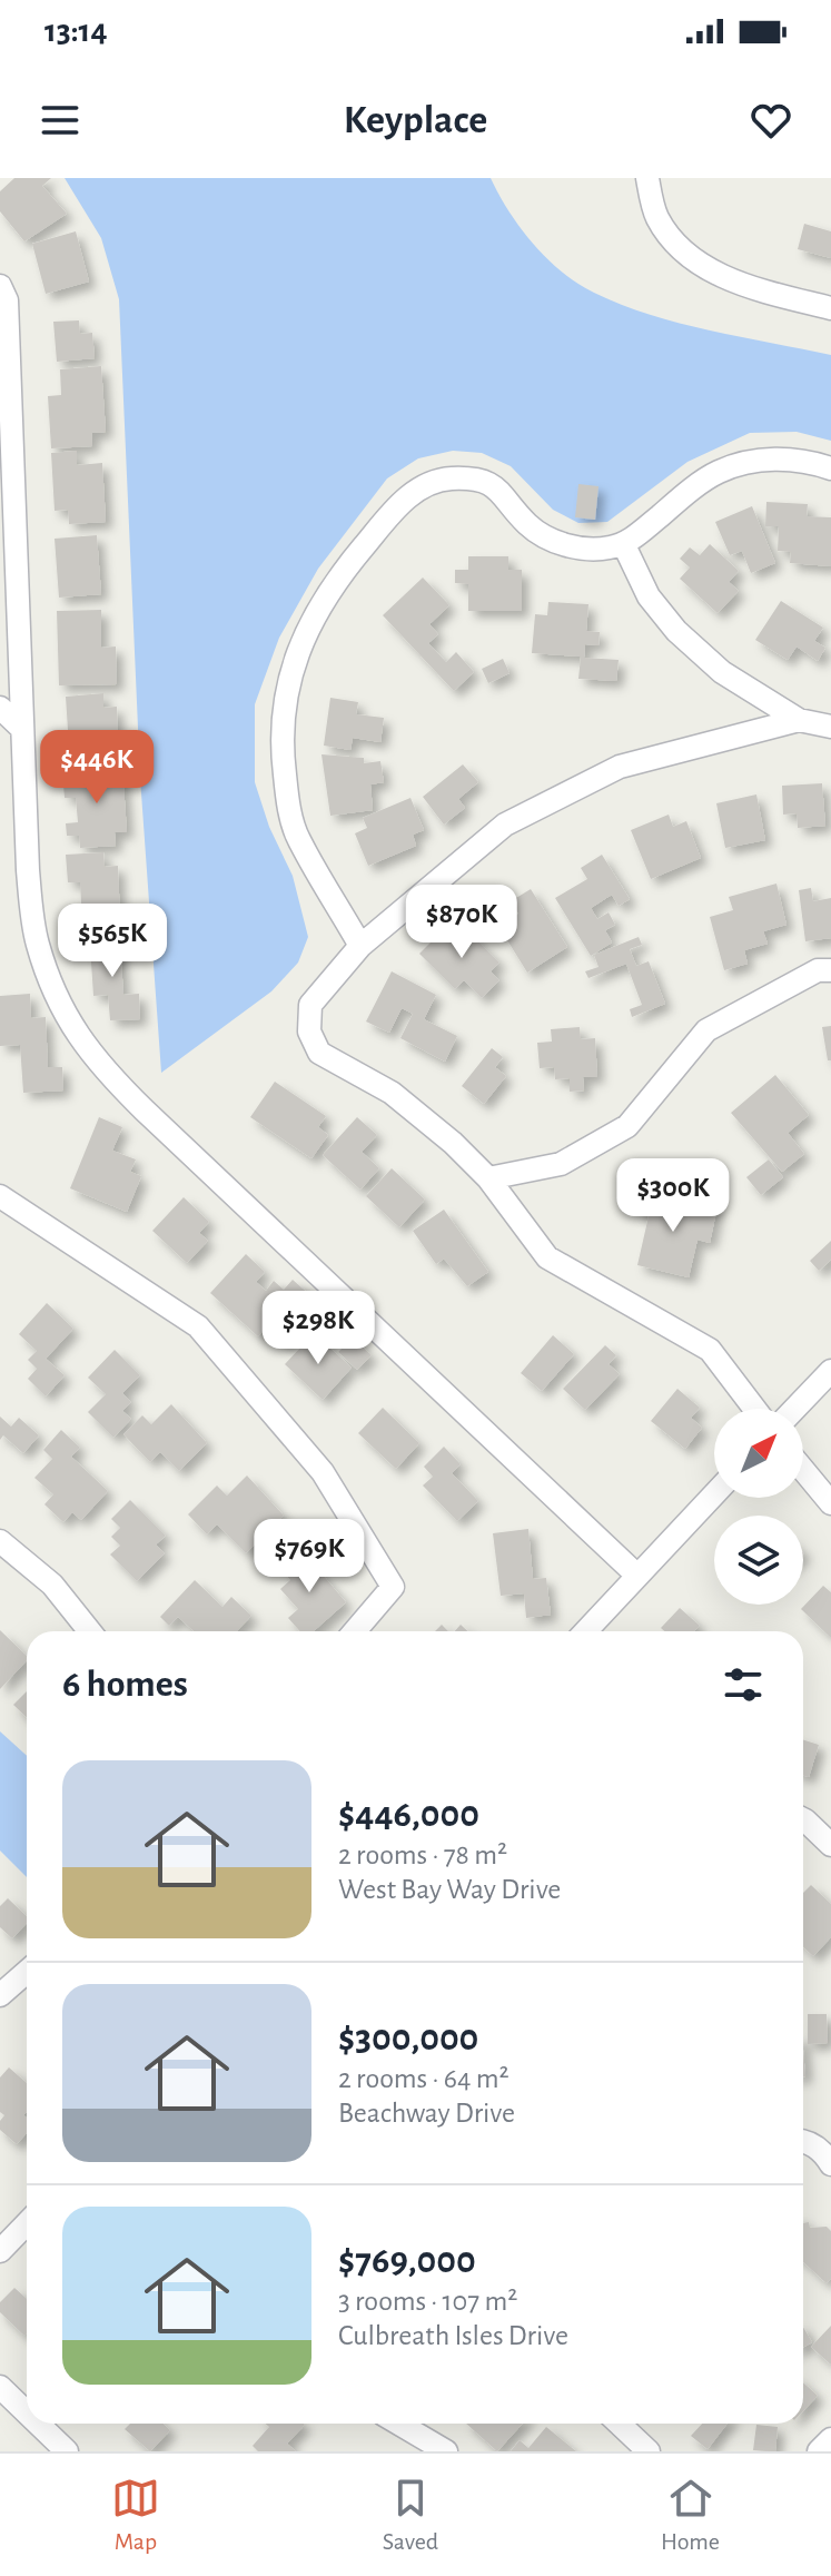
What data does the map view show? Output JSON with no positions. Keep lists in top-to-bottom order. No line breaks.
{"north":"top right","page":{"status":"13:14","header":"Keyplace","price":["$446K","$870K","$565K","$300K","$298K","$769K"],"heading":"6 homes","list":[{"name":"$446,000","note":"2 rooms · 78 m² · West Bay Way Drive"},{"name":"$300,000","note":"2 rooms · 64 m² · Beachway Drive"},{"name":"$769,000","note":"3 rooms · 107 m² · Culbreath Isles Drive"}],"tabs":["Map","Saved","Home"]}}
